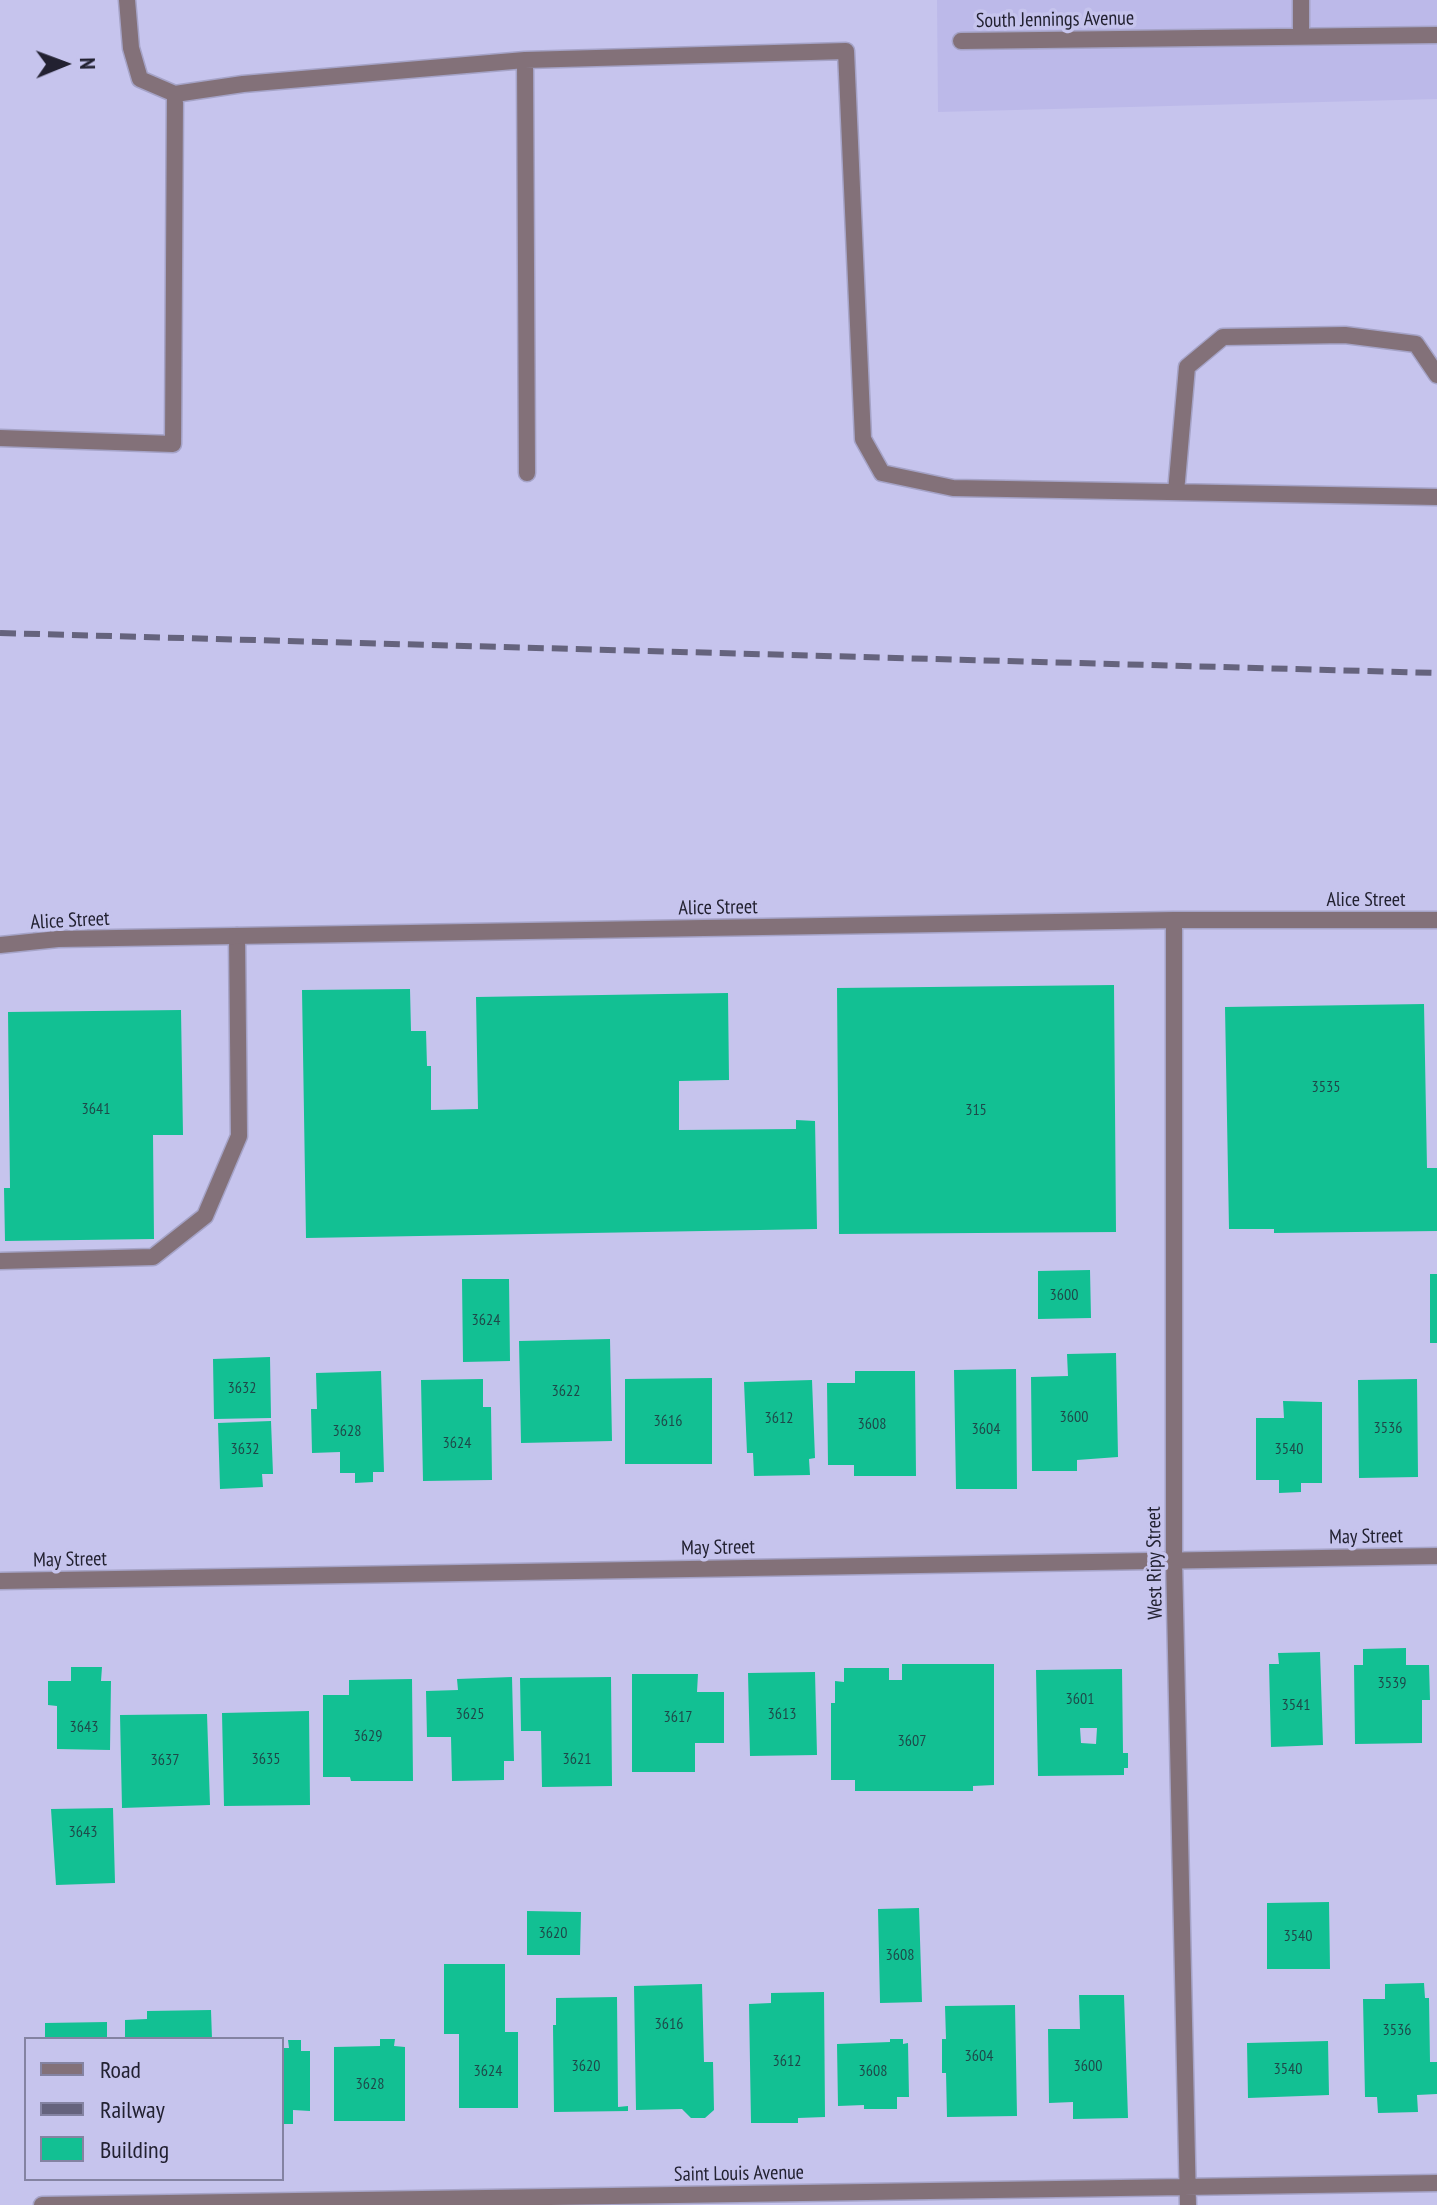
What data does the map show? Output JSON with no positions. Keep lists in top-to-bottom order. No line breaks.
{"streets":{"street":["South Jennings Avenue","Alice Street","May Street","West Ripy Street","Saint Louis Avenue"]},"crossings":[["Alice Street","West Ripy Street"],["May Street","West Ripy Street"],["West Ripy Street","Saint Louis Avenue"]],"house_numbers":["3535","3641","315","3600","3624","3632","3622","3600","3612","3616","3608","3536","3604","3628","3624","3632","3540","3539","3601","3541","3625","3613","3617","3643","3629","3607","3635","3621","3637","3643","3620","3540","3608","3616","3536","3604","3612","3620","3600","3540","3624","3608","3628"],"legend":["Road","Railway","Building"],"north":"right"}
